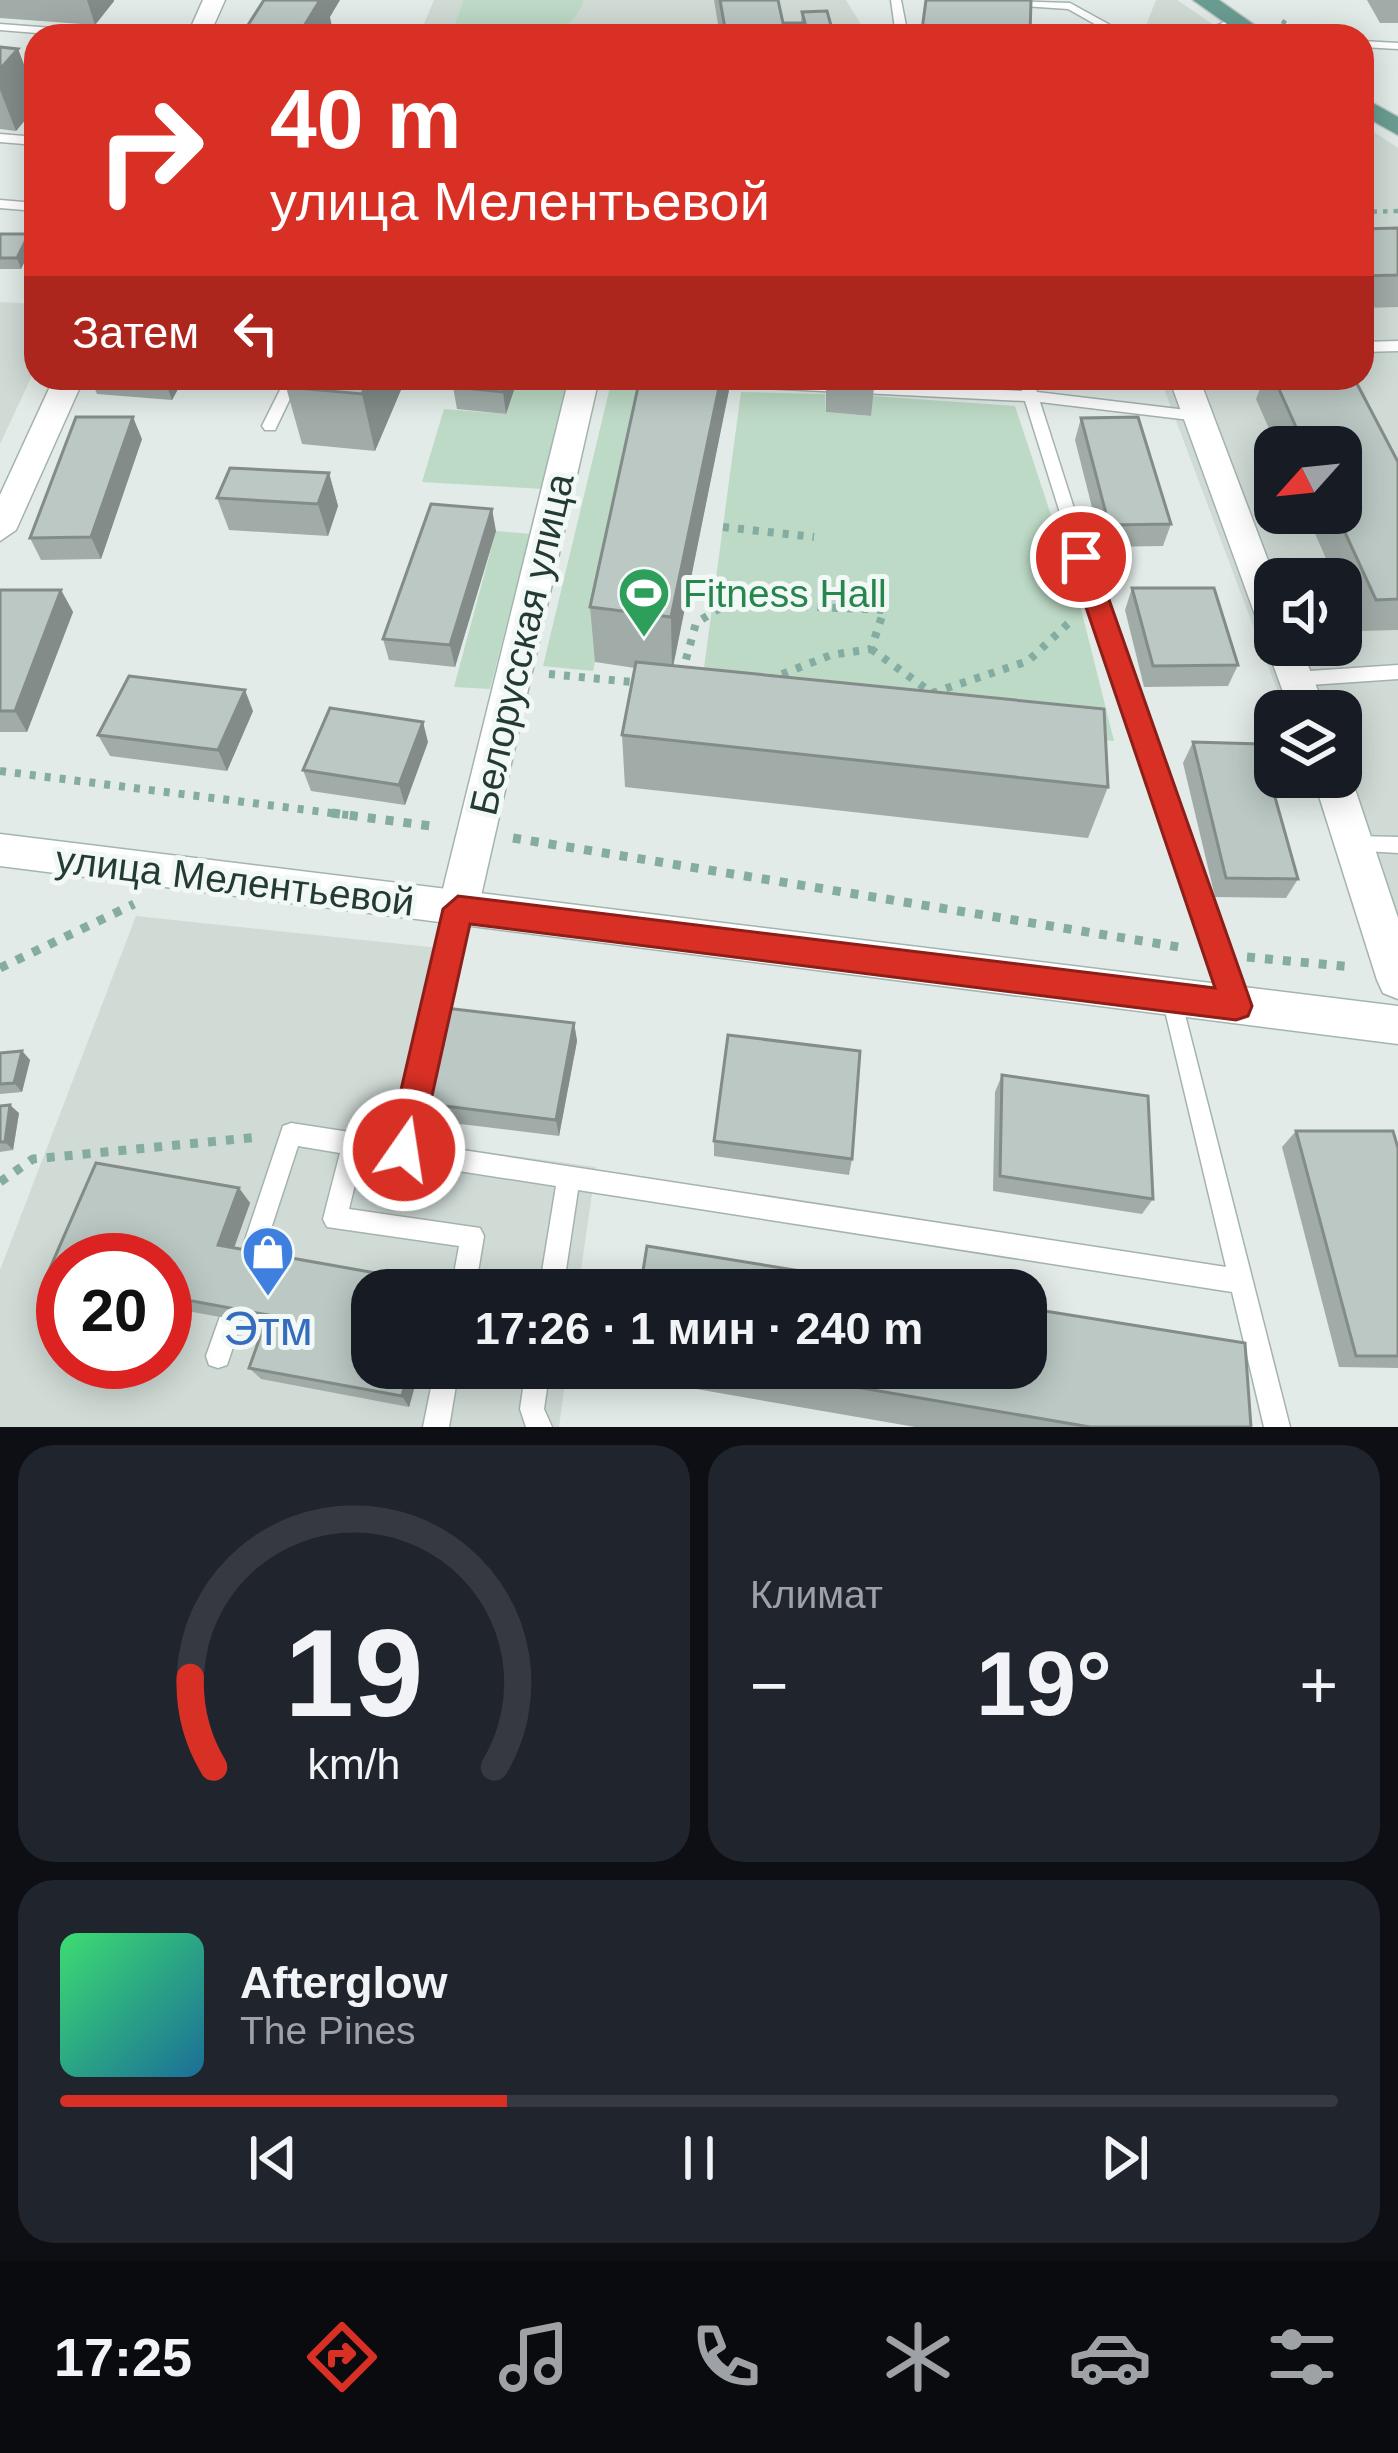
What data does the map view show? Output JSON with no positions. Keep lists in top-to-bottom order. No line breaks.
{"streets":{"street":["Белорусская улица","улица Мелентьевой"]},"crossings":[["Белорусская улица","улица Мелентьевой"]],"places":{"sports":["Fitness Hall"],"shop":["Этм"]},"north":"bottom left","page":{"turn":["40 m","улица Мелентьевой"],"then":"Затем","limit":"20","trip":"17:26 · 1 мин · 240 m","tile":"Климат","heat":["−","19°","+"],"song":["Afterglow","The Pines"],"tabs":"17:25","gauge":["19","km/h"]}}
